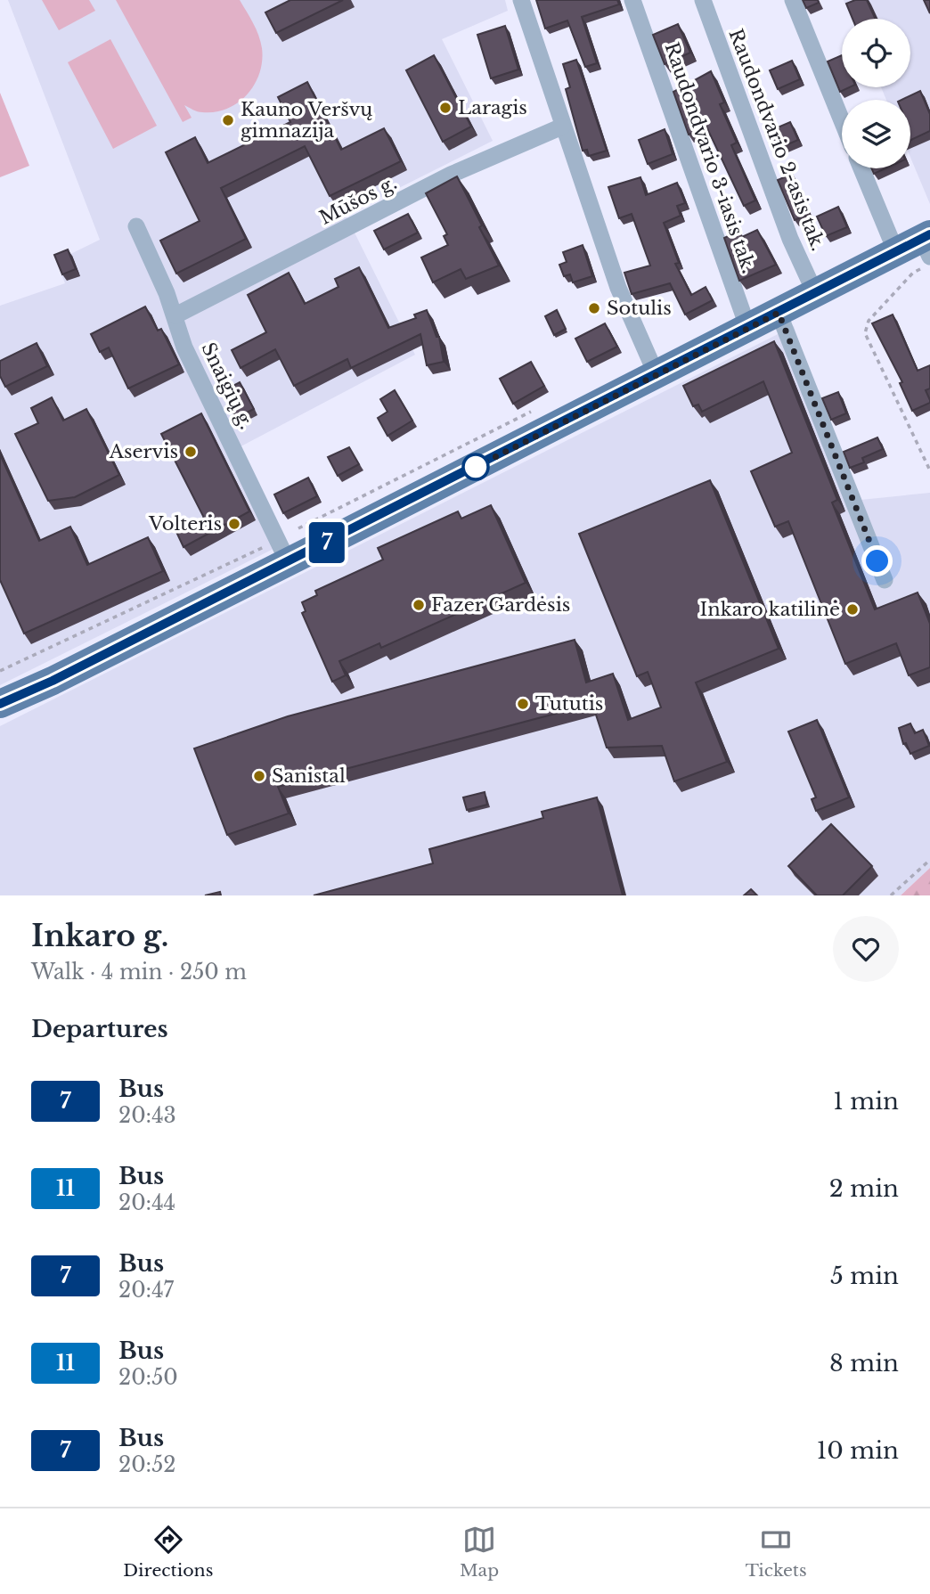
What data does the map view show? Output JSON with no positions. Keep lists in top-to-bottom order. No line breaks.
{"streets":{"street":["Raudondvario 2-asis tak.","Raudondvario 3-iasis tak.","Mūšos g.","Snaigių g."]},"crossings":[["Mūšos g.","Snaigių g."]],"places":["Laragis","Kauno Veršvų gimnazija","Sotulis","Aservis","Volteris","Fazer Gardėsis","Inkaro katilinė","Tututis","Sanistal"],"lines":["bus line 7"],"page":{"on_map":"7","heading":[["Inkaro g.","Walk · 4 min · 250 m"],"Departures"],"list":[{"mark":"7","name":"Bus","note":"20:43","value":"1 min"},{"mark":"11","name":"Bus","note":"20:44","value":"2 min"},{"mark":"7","name":"Bus","note":"20:47","value":"5 min"},{"mark":"11","name":"Bus","note":"20:50","value":"8 min"},{"mark":"7","name":"Bus","note":"20:52","value":"10 min"}],"tabs":["Directions","Map","Tickets"]}}
